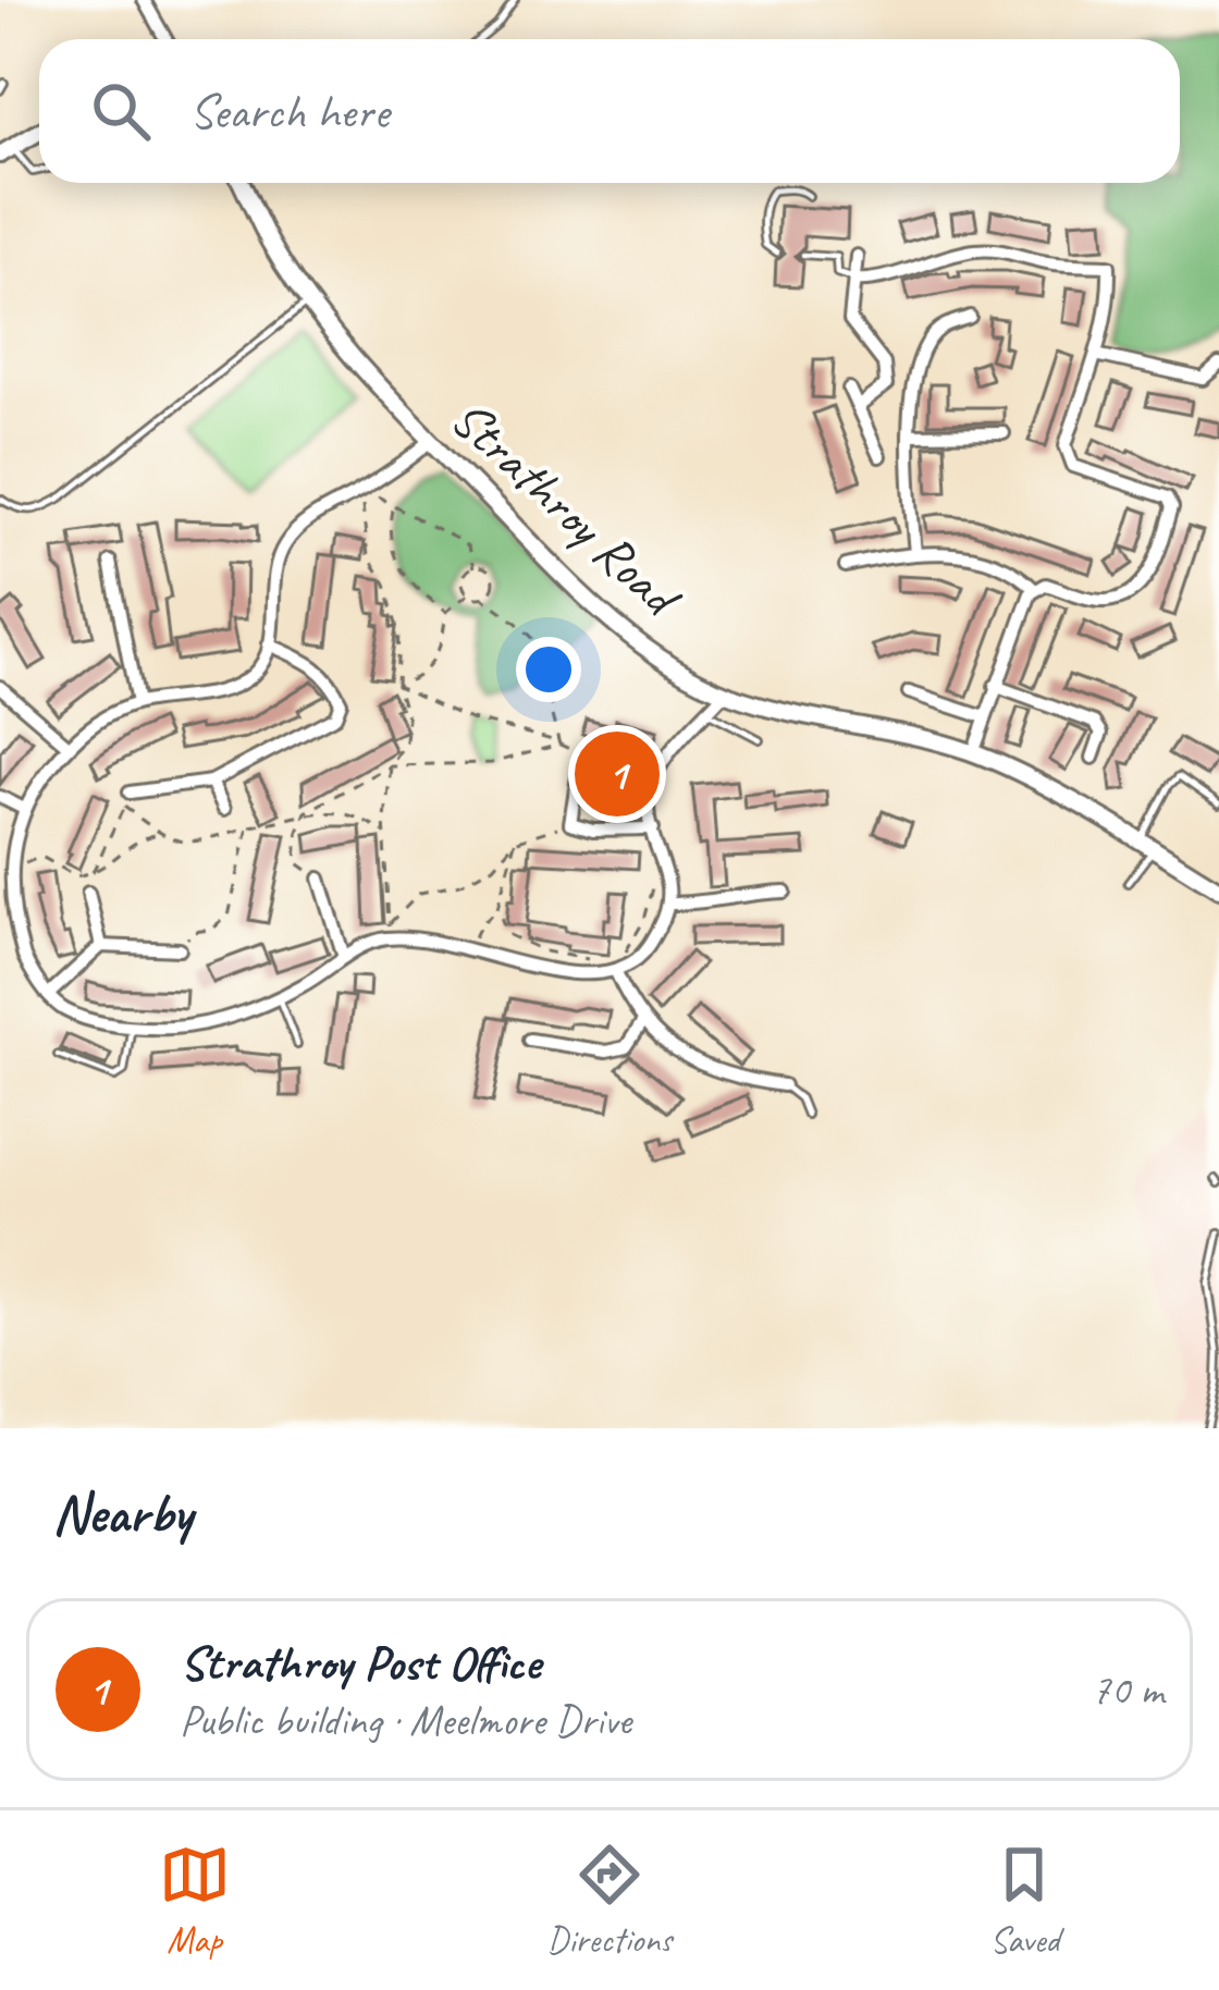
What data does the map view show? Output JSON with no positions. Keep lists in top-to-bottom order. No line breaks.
{"streets":{"street":["Strathroy Road"]},"page":{"search":"Search here","pins":"1","heading":"Nearby","list":[{"mark":"1","name":"Strathroy Post Office","note":"Public building · Meelmore Drive","value":"70 m"}],"nav":["Map","Directions","Saved"]}}
